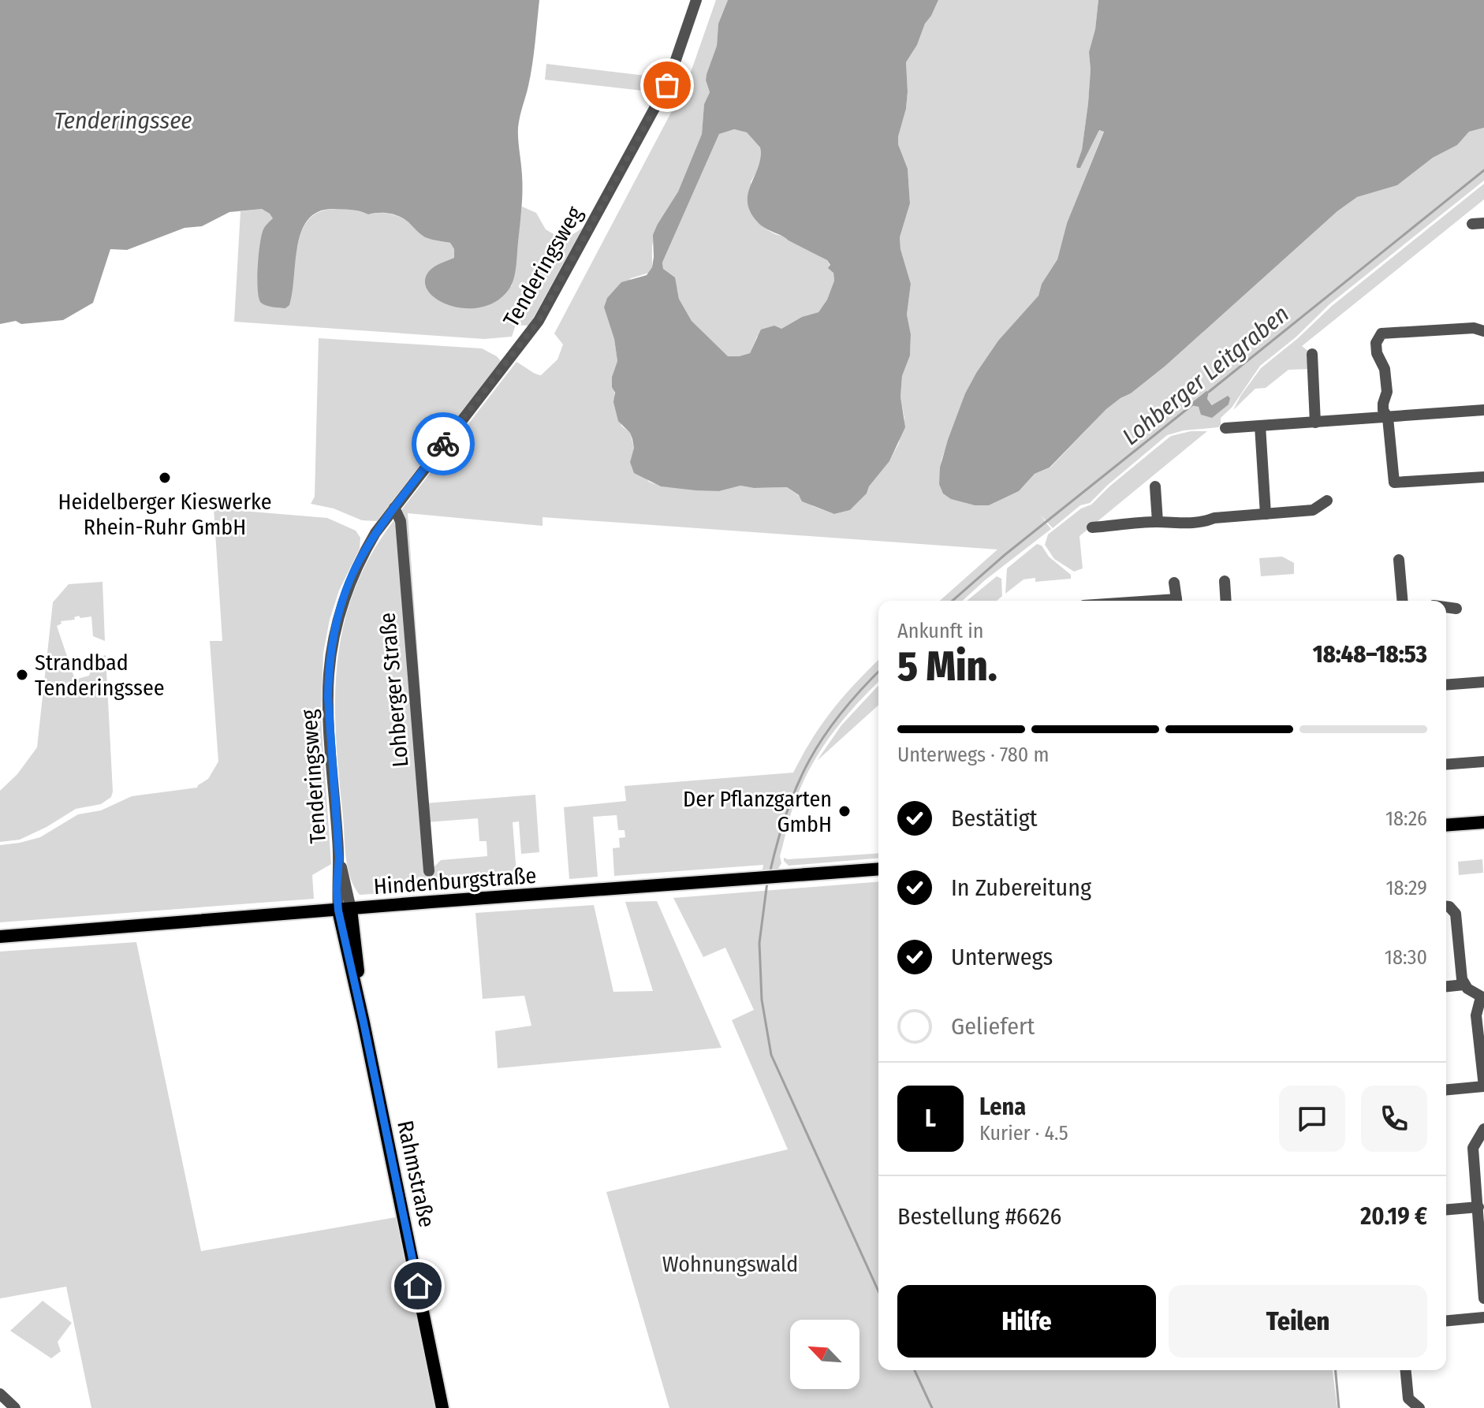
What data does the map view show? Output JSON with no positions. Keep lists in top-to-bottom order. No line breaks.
{"streets":{"main road":["Hindenburgstraße","Rahmstraße"],"street":["Tenderingsweg","Lohberger Straße"]},"crossings":[["Tenderingsweg","Lohberger Straße"],["Tenderingsweg","Hindenburgstraße"],["Tenderingsweg","Rahmstraße"],["Hindenburgstraße","Rahmstraße"]],"water":["Tenderingssee","Lohberger Leitgraben"],"parks":["Wohnungswald"],"places":["Heidelberger Kieswerke Rhein-Ruhr GmbH","Strandbad Tenderingssee","Der Pflanzgarten GmbH"],"north":"top left","page":{"heading":["5 Min.","Ankunft in","18:48–18:53"],"panel":["Lena","Kurier · 4.5","Bestellung #6626","20.19 €"],"bar":"Unterwegs · 780 m","list":[["Bestätigt","18:26"],["In Zubereitung","18:29"],["Unterwegs","18:30"],"Geliefert"],"round":"L","buttons":["Hilfe","Teilen"]}}
